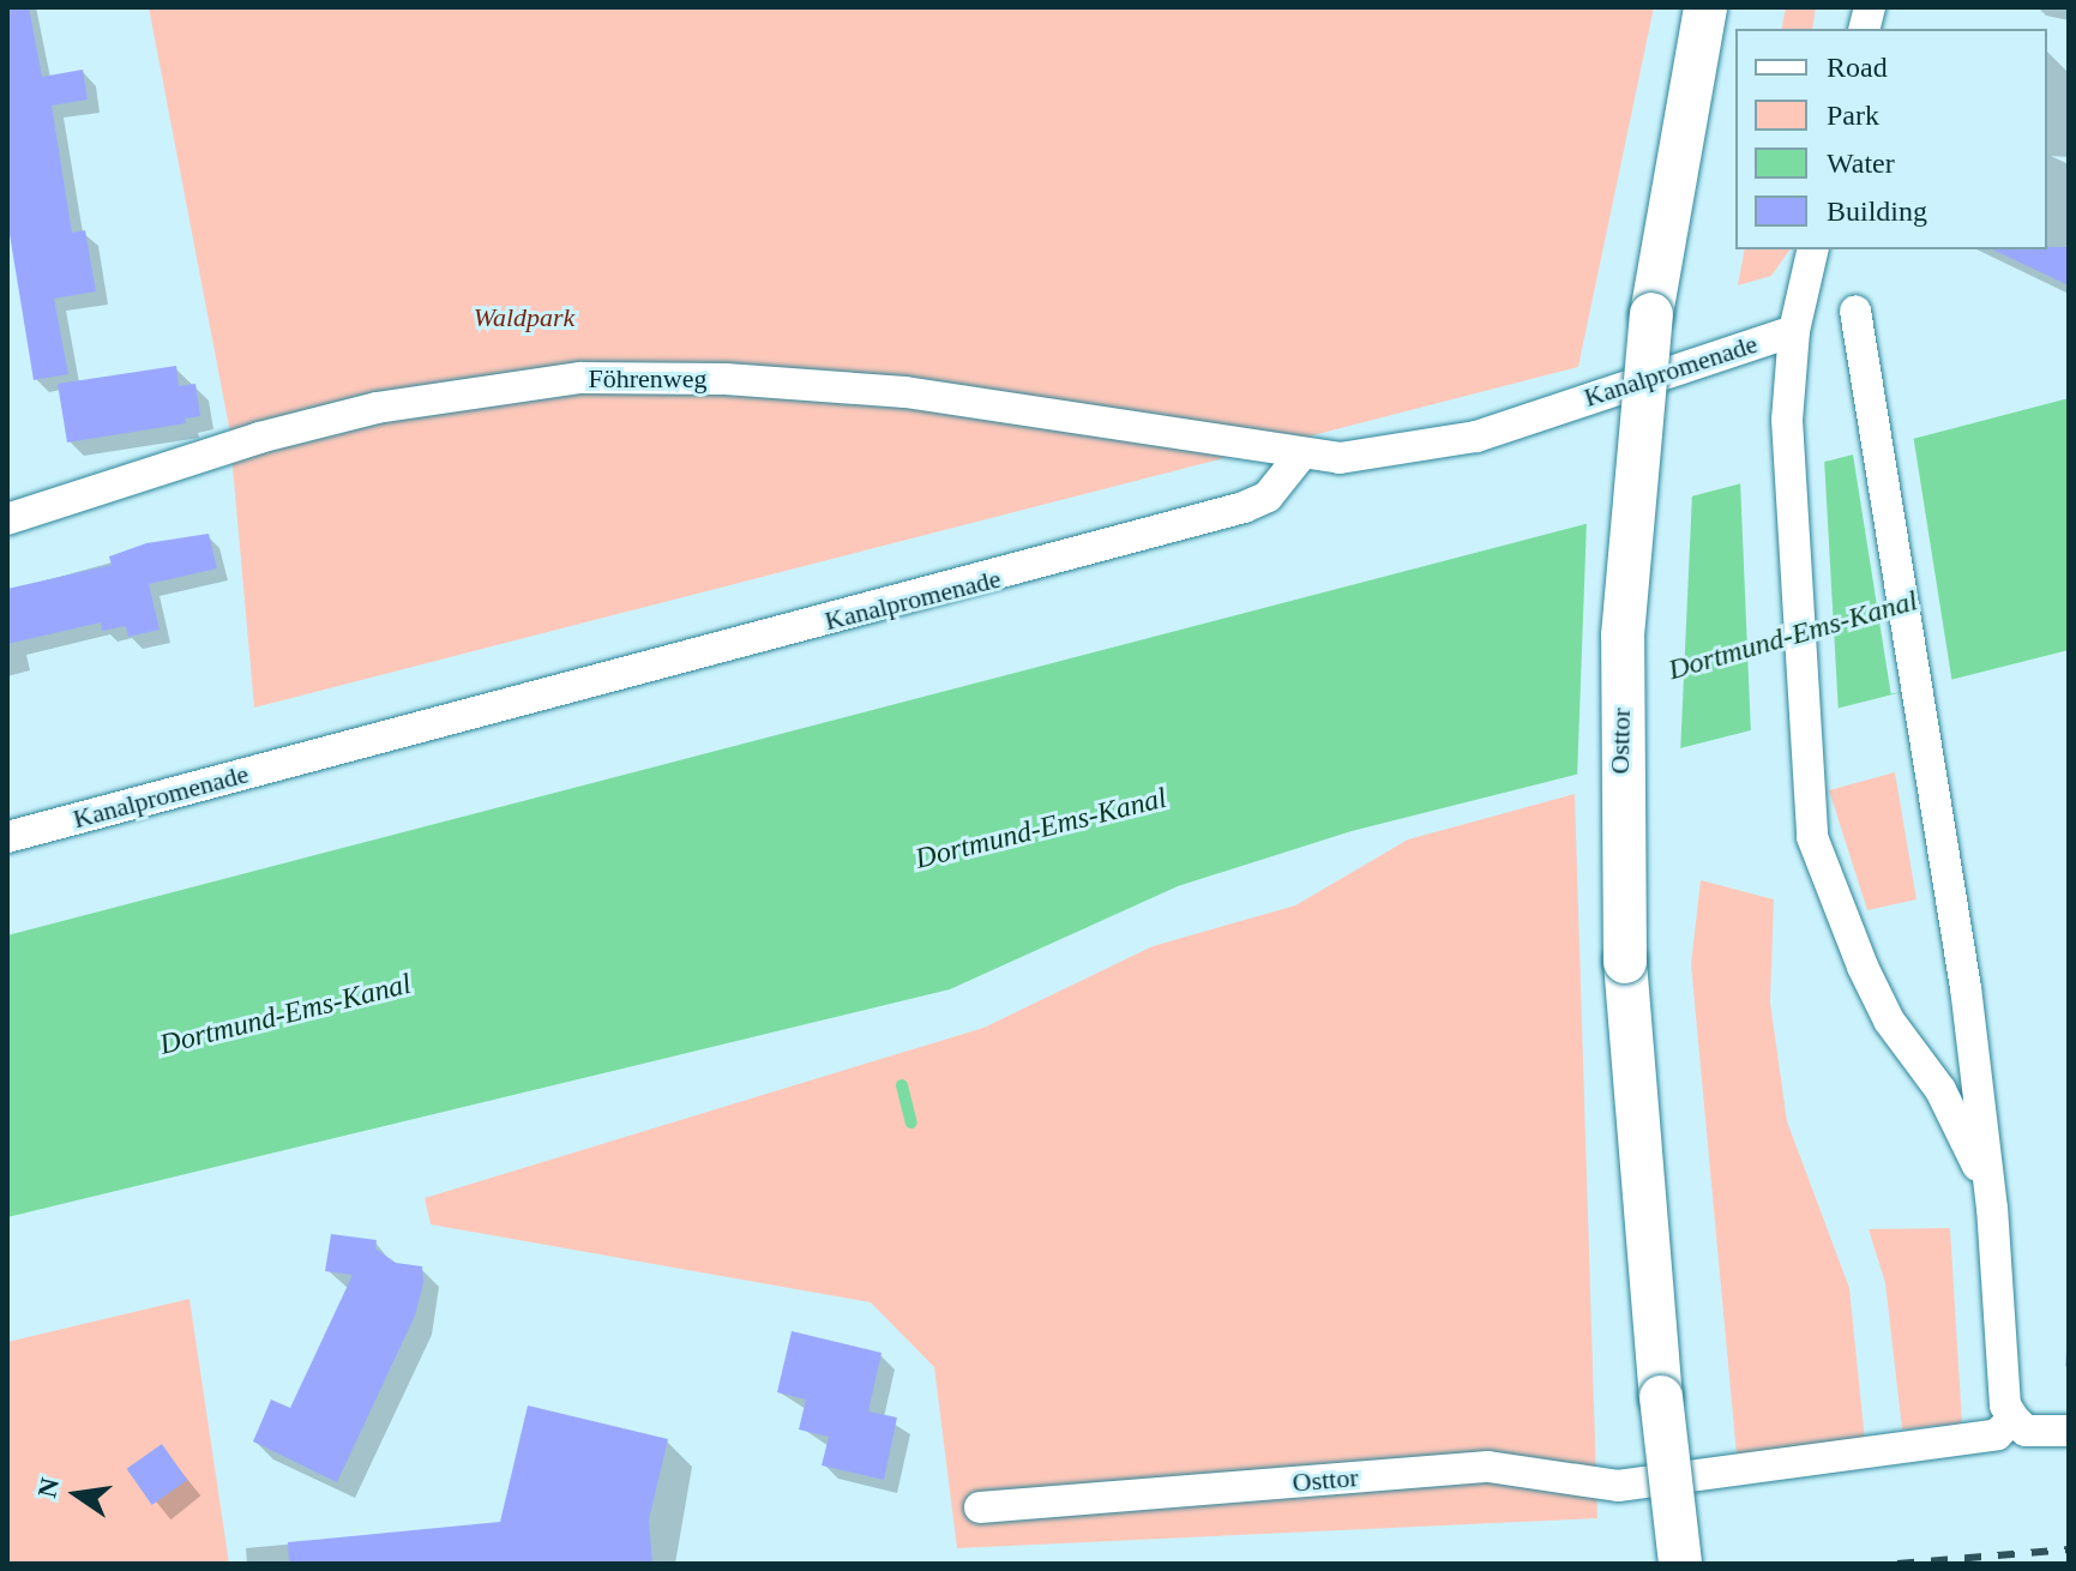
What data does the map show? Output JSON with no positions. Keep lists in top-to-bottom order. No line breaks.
{"streets":{"main road":["Osttor"],"street":["Kanalpromenade","Föhrenweg"]},"crossings":[["Kanalpromenade","Föhrenweg"]],"water":["Dortmund-Ems-Kanal"],"parks":["Waldpark"],"legend":["Road","Park","Water","Building"],"north":"left"}
